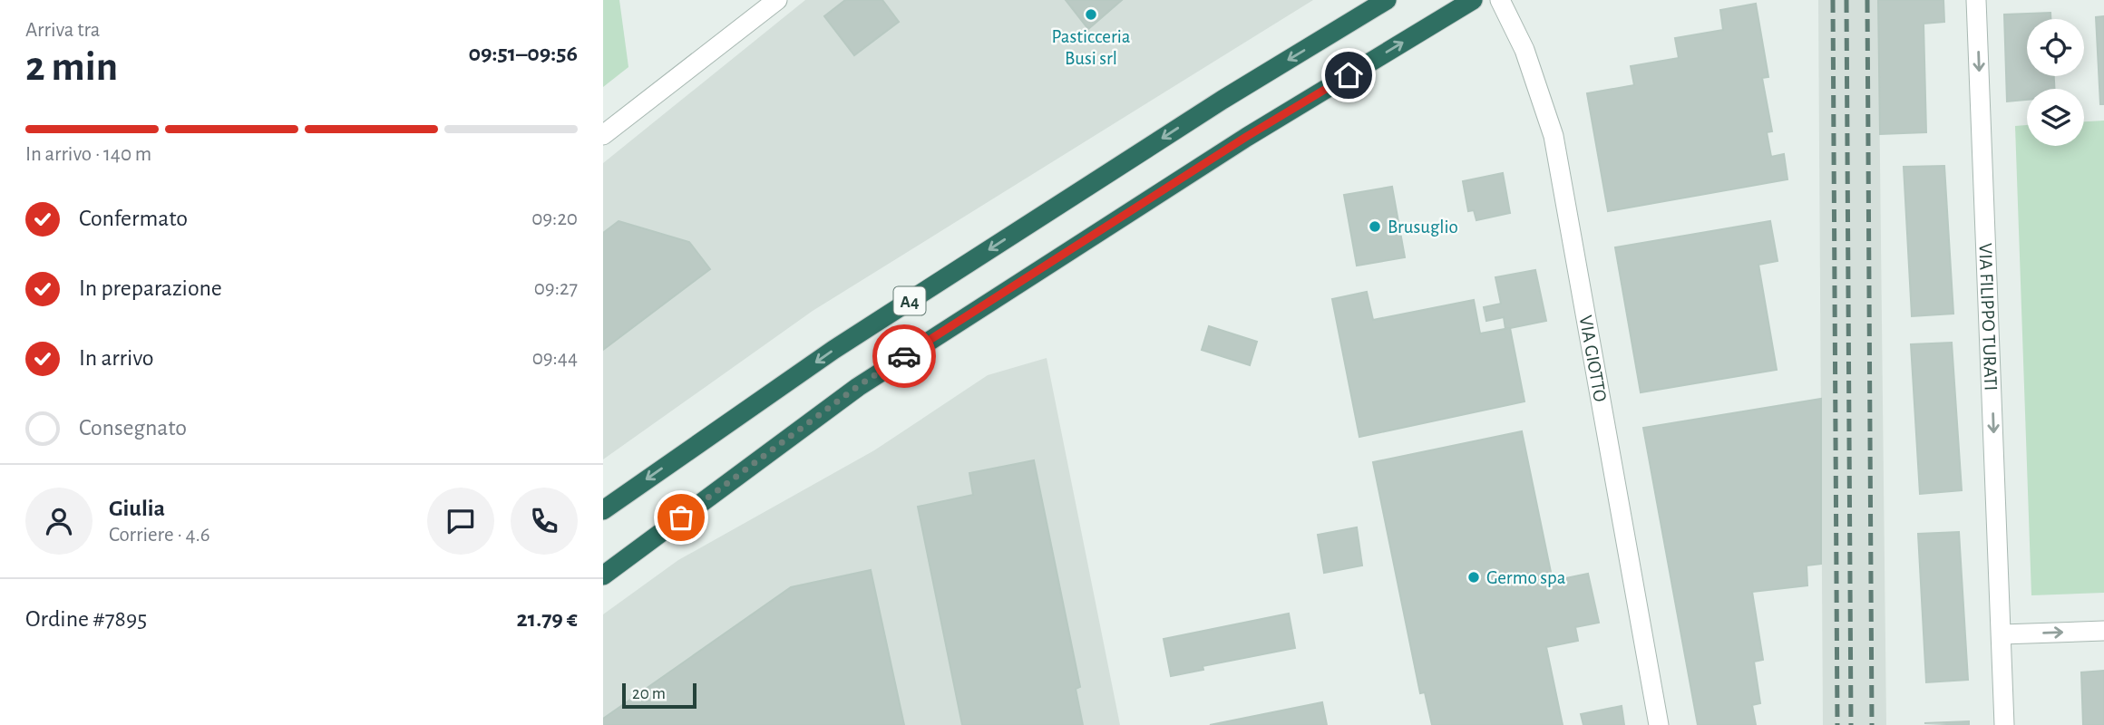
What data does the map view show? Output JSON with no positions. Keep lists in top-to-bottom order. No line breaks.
{"streets":{"highway":["A4"],"street":["VIA FILIPPO TURATI","VIA GIOTTO"]},"one_way":["VIA FILIPPO TURATI"],"places":["Pasticceria Busi srl","Brusuglio","Germo spa"],"scale_bar":"20 m","page":{"heading":["2 min","Arriva tra","09:51–09:56"],"panel":["Giulia","Corriere · 4.6","Ordine #7895","21.79 €"],"bar":"In arrivo · 140 m","list":[["Confermato","09:20"],["In preparazione","09:27"],["In arrivo","09:44"],"Consegnato"],"scale":"20 m"}}
